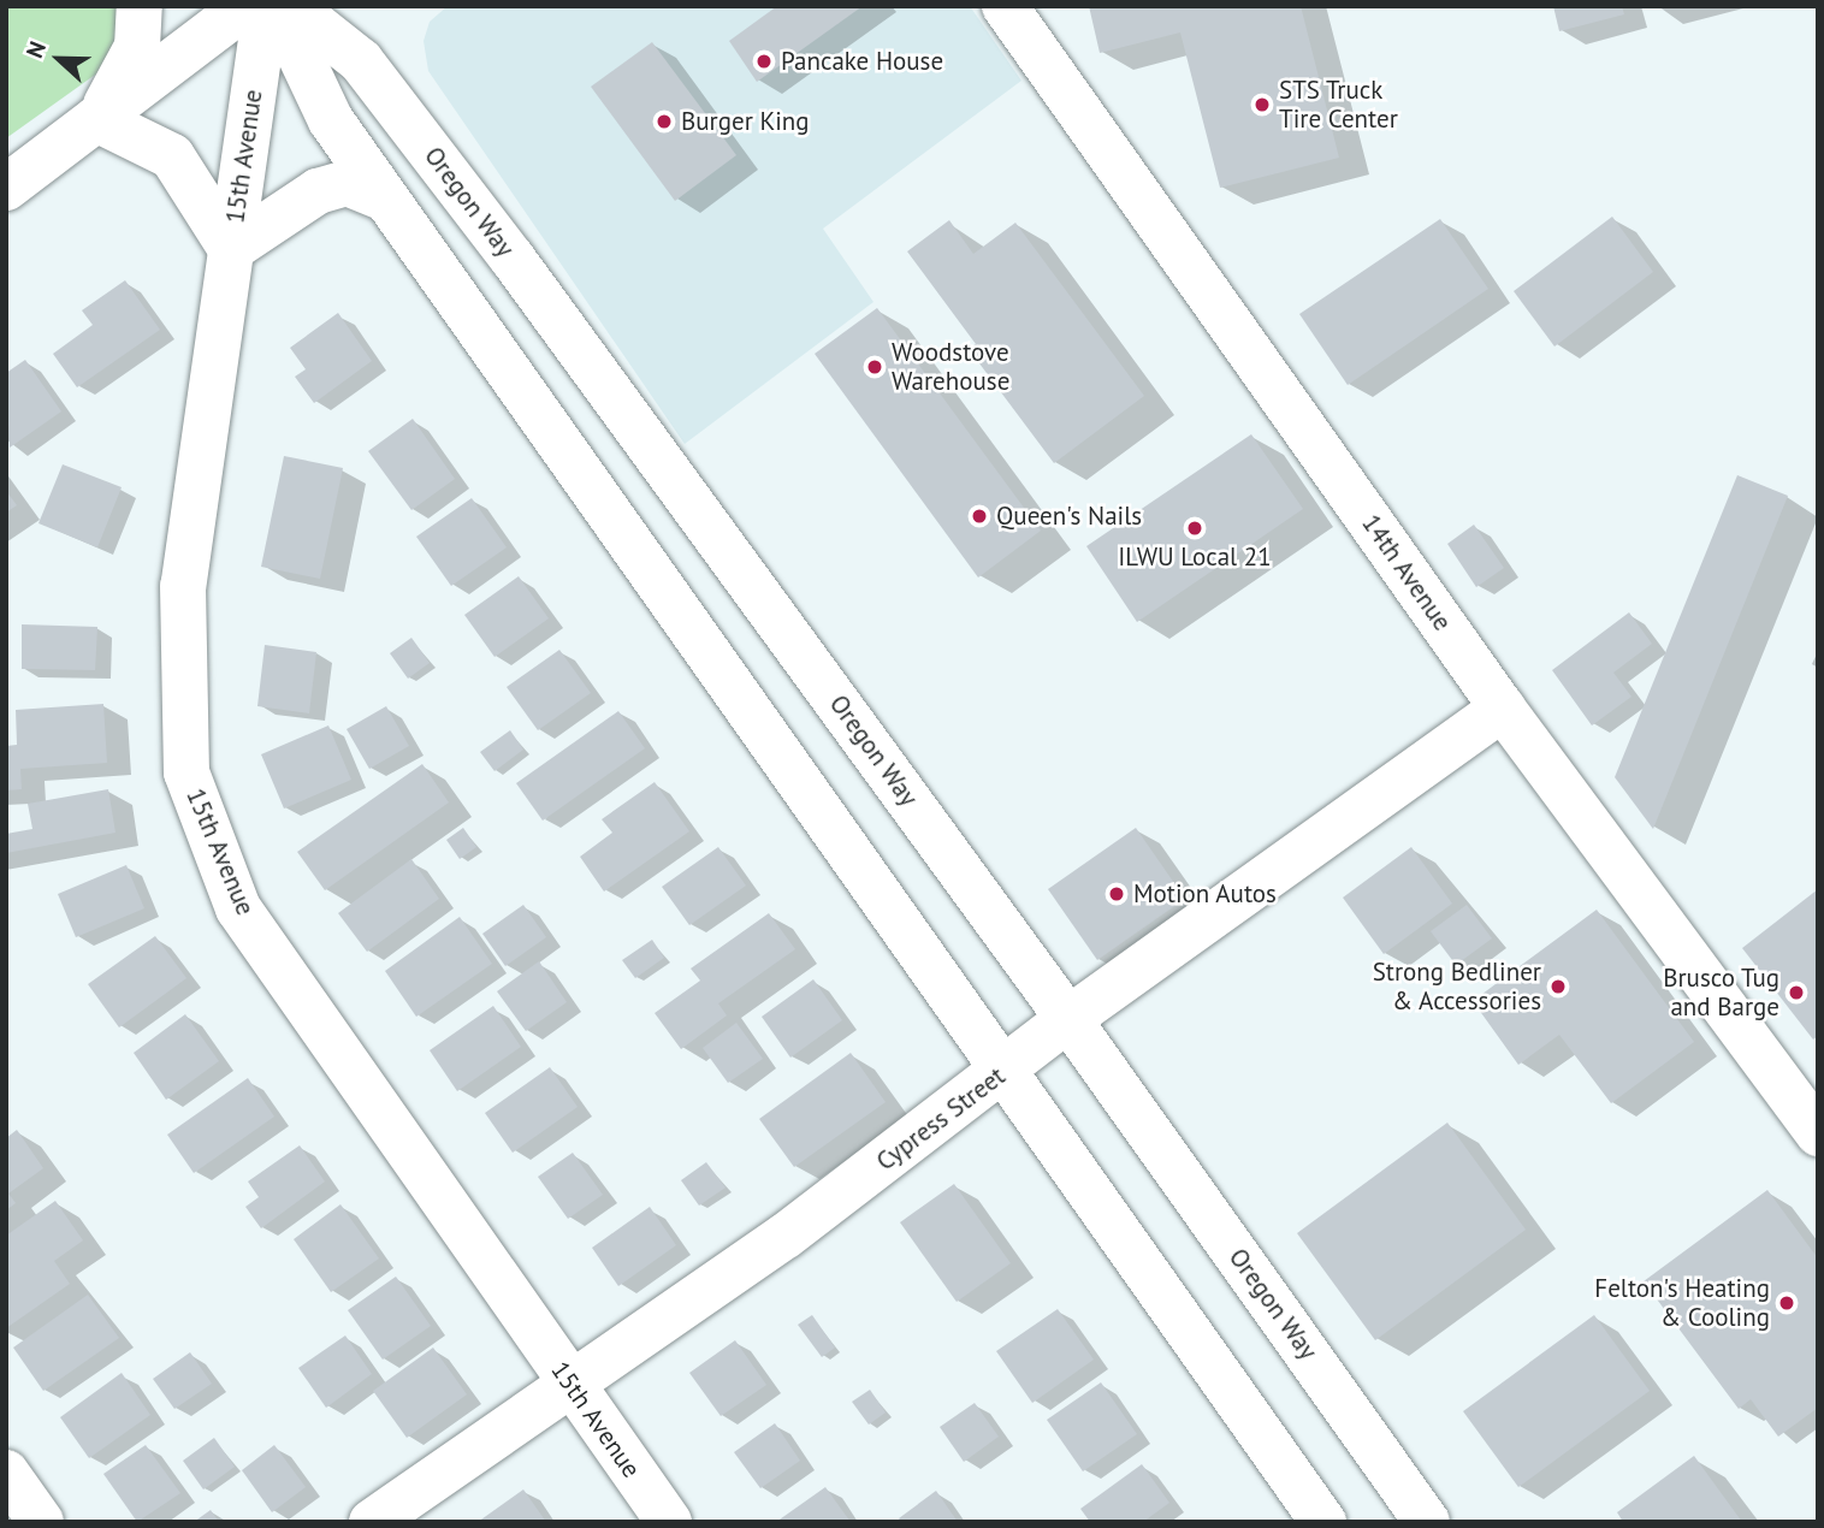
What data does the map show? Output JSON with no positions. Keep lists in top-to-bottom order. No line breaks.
{"streets":{"street":["15th Avenue","Oregon Way","14th Avenue","Cypress Street"]},"crossings":[["15th Avenue","Cypress Street"],["Oregon Way","Cypress Street"],["14th Avenue","Cypress Street"]],"places":["Pancake House","STS Truck Tire Center","Burger King","Woodstove Warehouse","Queen's Nails","ILWU Local 21","Motion Autos","Strong Bedliner & Accessories","Brusco Tug and Barge","Felton's Heating & Cooling"],"north":"left"}
